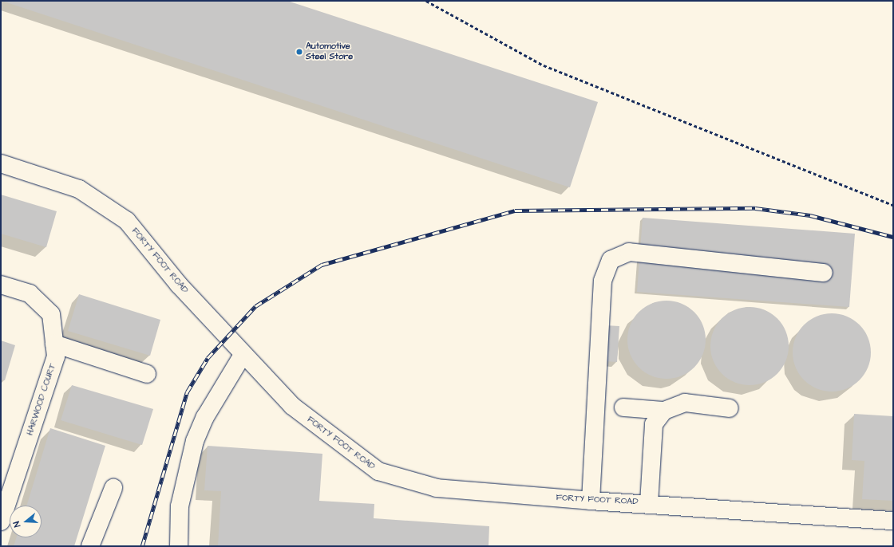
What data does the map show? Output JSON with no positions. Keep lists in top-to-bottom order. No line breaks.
{"streets":{"street":["FORTY FOOT ROAD","HARWOOD COURT"]},"places":["Automotive Steel Store"],"north":"left"}
